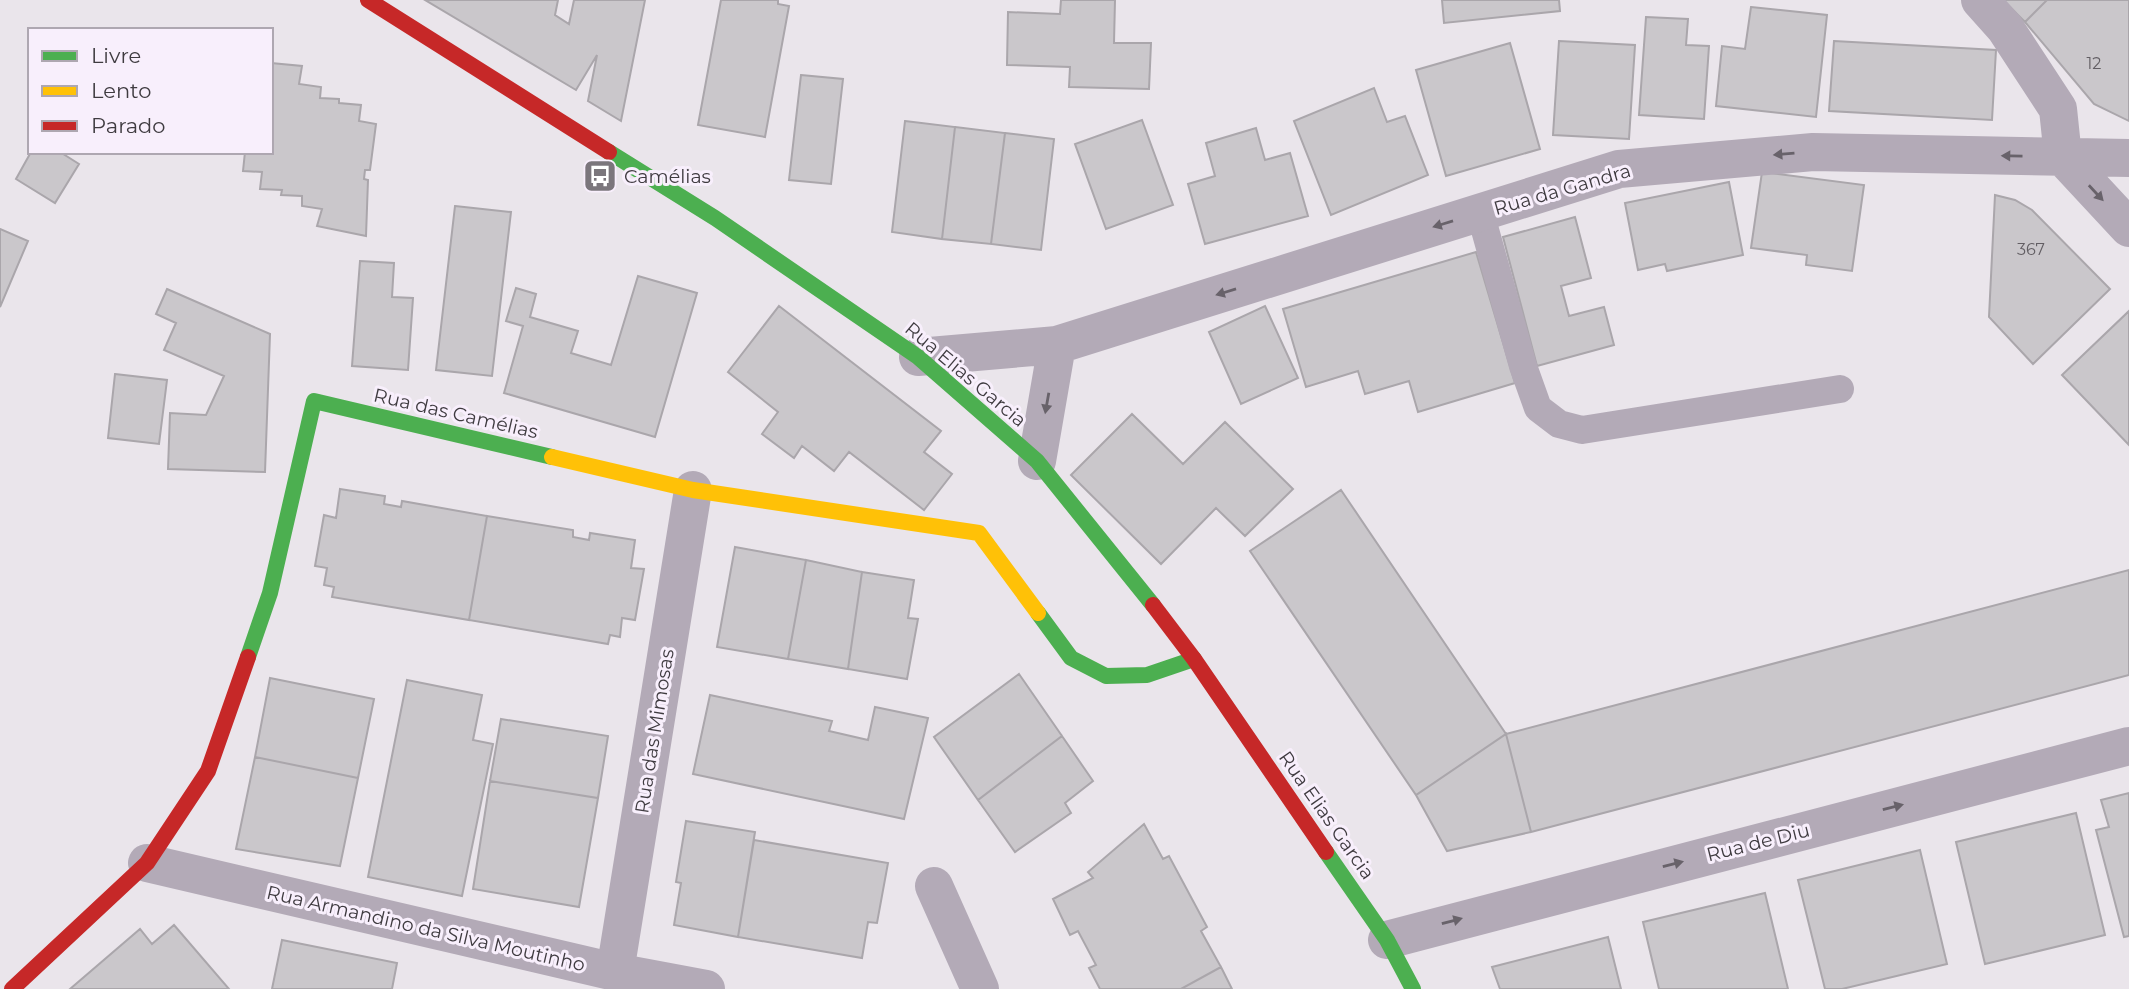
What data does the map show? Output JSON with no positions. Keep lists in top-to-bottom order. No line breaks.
{"streets":{"street":["Rua da Gandra","Rua Elias Garcia","Rua das Camélias","Rua das Mimosas","Rua de Diu","Rua Armandino da Silva Moutinho"]},"crossings":[["Rua da Gandra","Rua Elias Garcia"],["Rua Elias Garcia","Rua das Camélias"],["Rua Elias Garcia","Rua de Diu"],["Rua das Camélias","Rua das Mimosas"],["Rua das Camélias","Rua Armandino da Silva Moutinho"],["Rua das Mimosas","Rua Armandino da Silva Moutinho"]],"one_way":["Rua da Gandra","Rua de Diu"],"places":{"bus stop":["Camélias"]},"house_numbers":["12","367"],"legend":["Livre","Lento","Parado"]}
